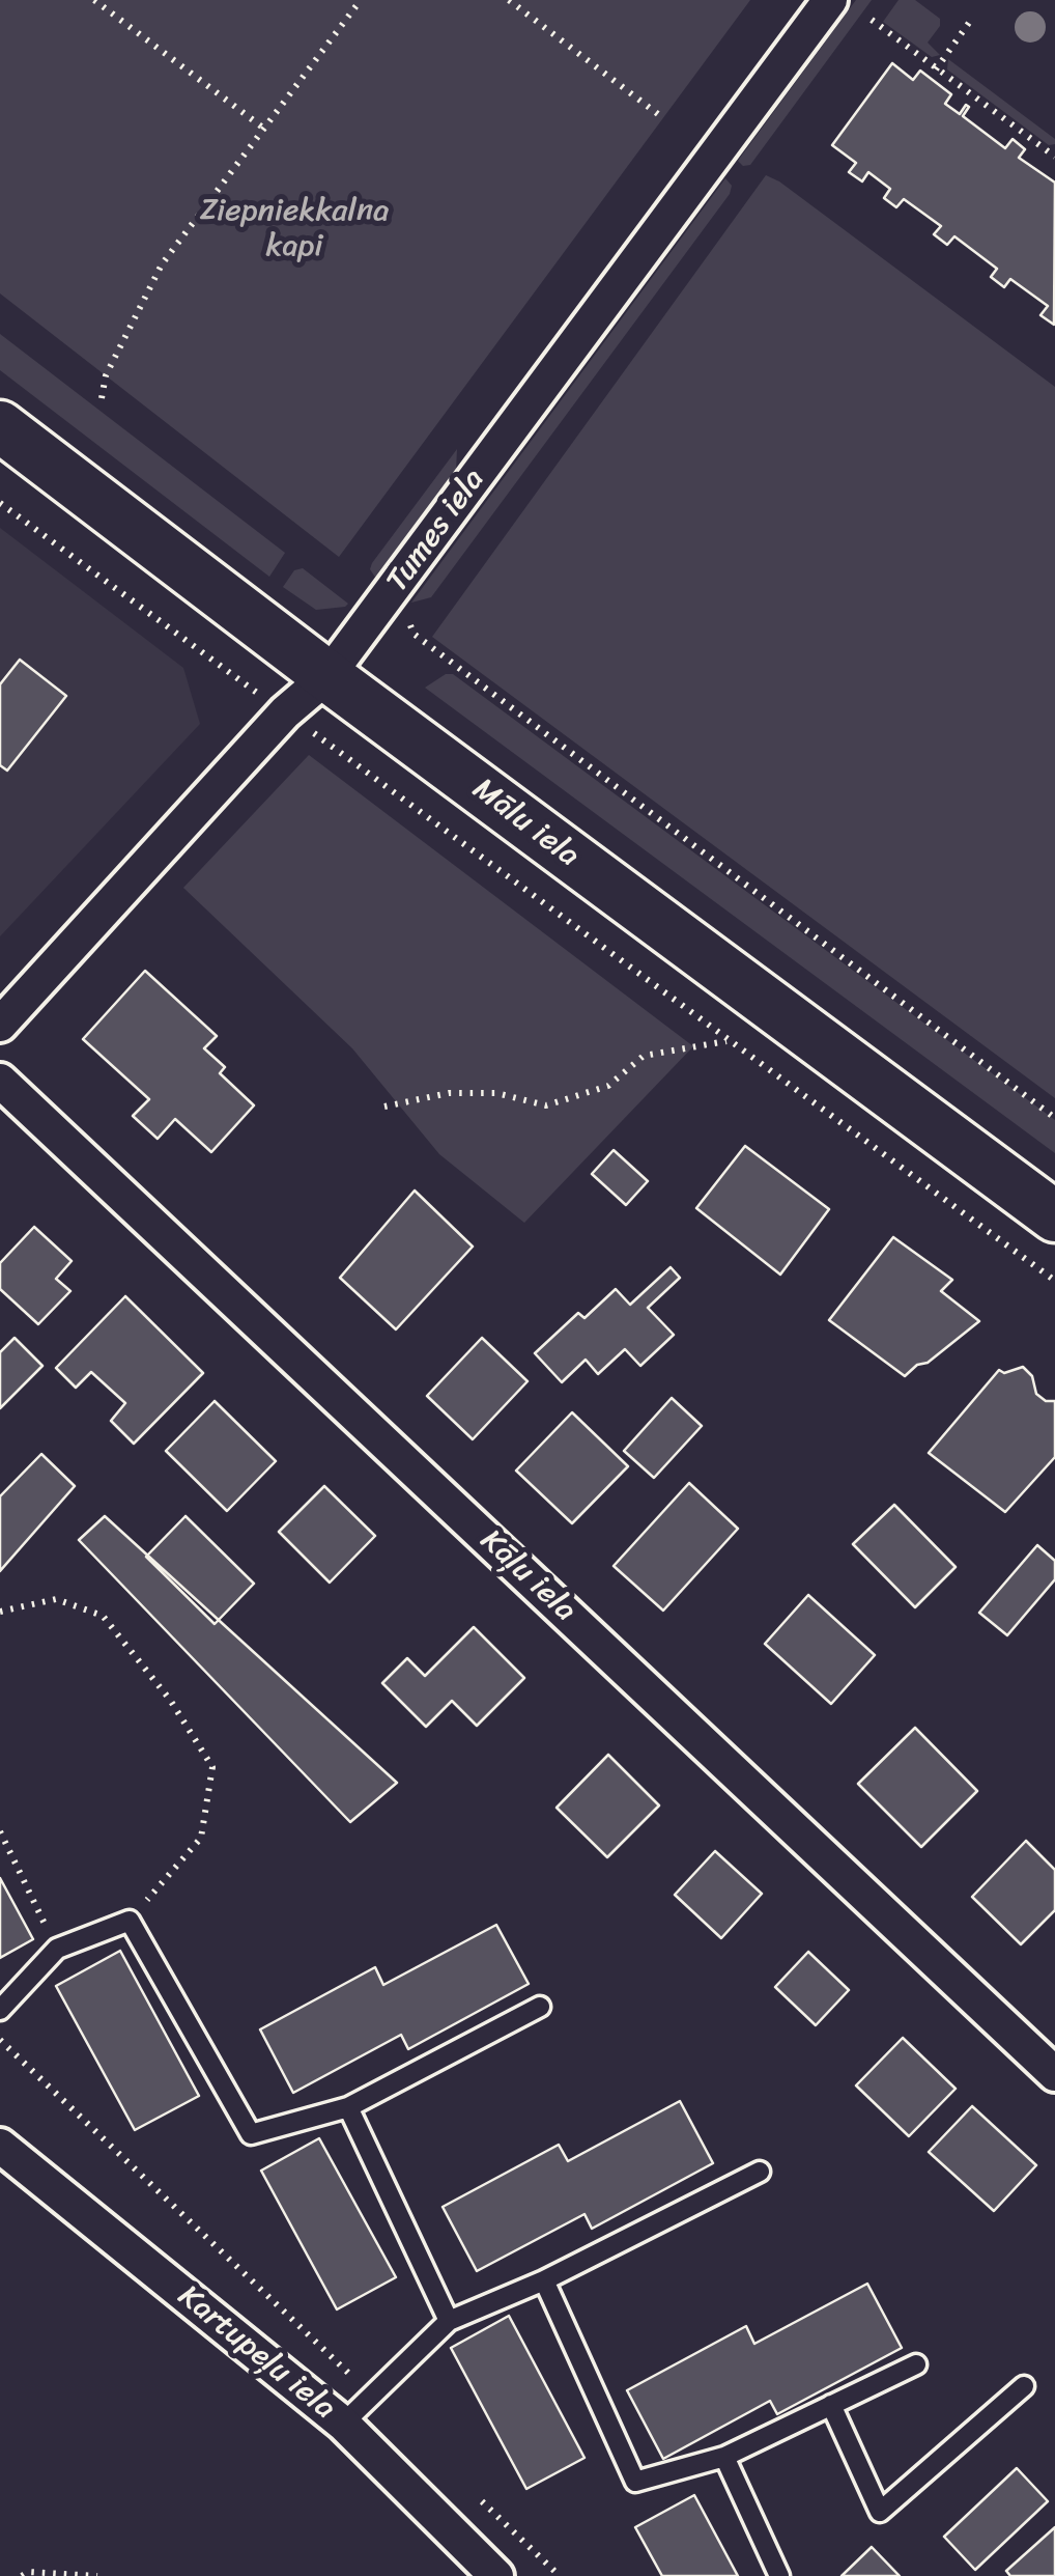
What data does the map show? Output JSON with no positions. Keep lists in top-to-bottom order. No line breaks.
{"streets":{"street":["Tumes iela","Mālu iela","Kāļu iela","Kartupeļu iela"]},"crossings":[["Tumes iela","Mālu iela"]],"parks":["Ziepniekkalna kapi"]}
